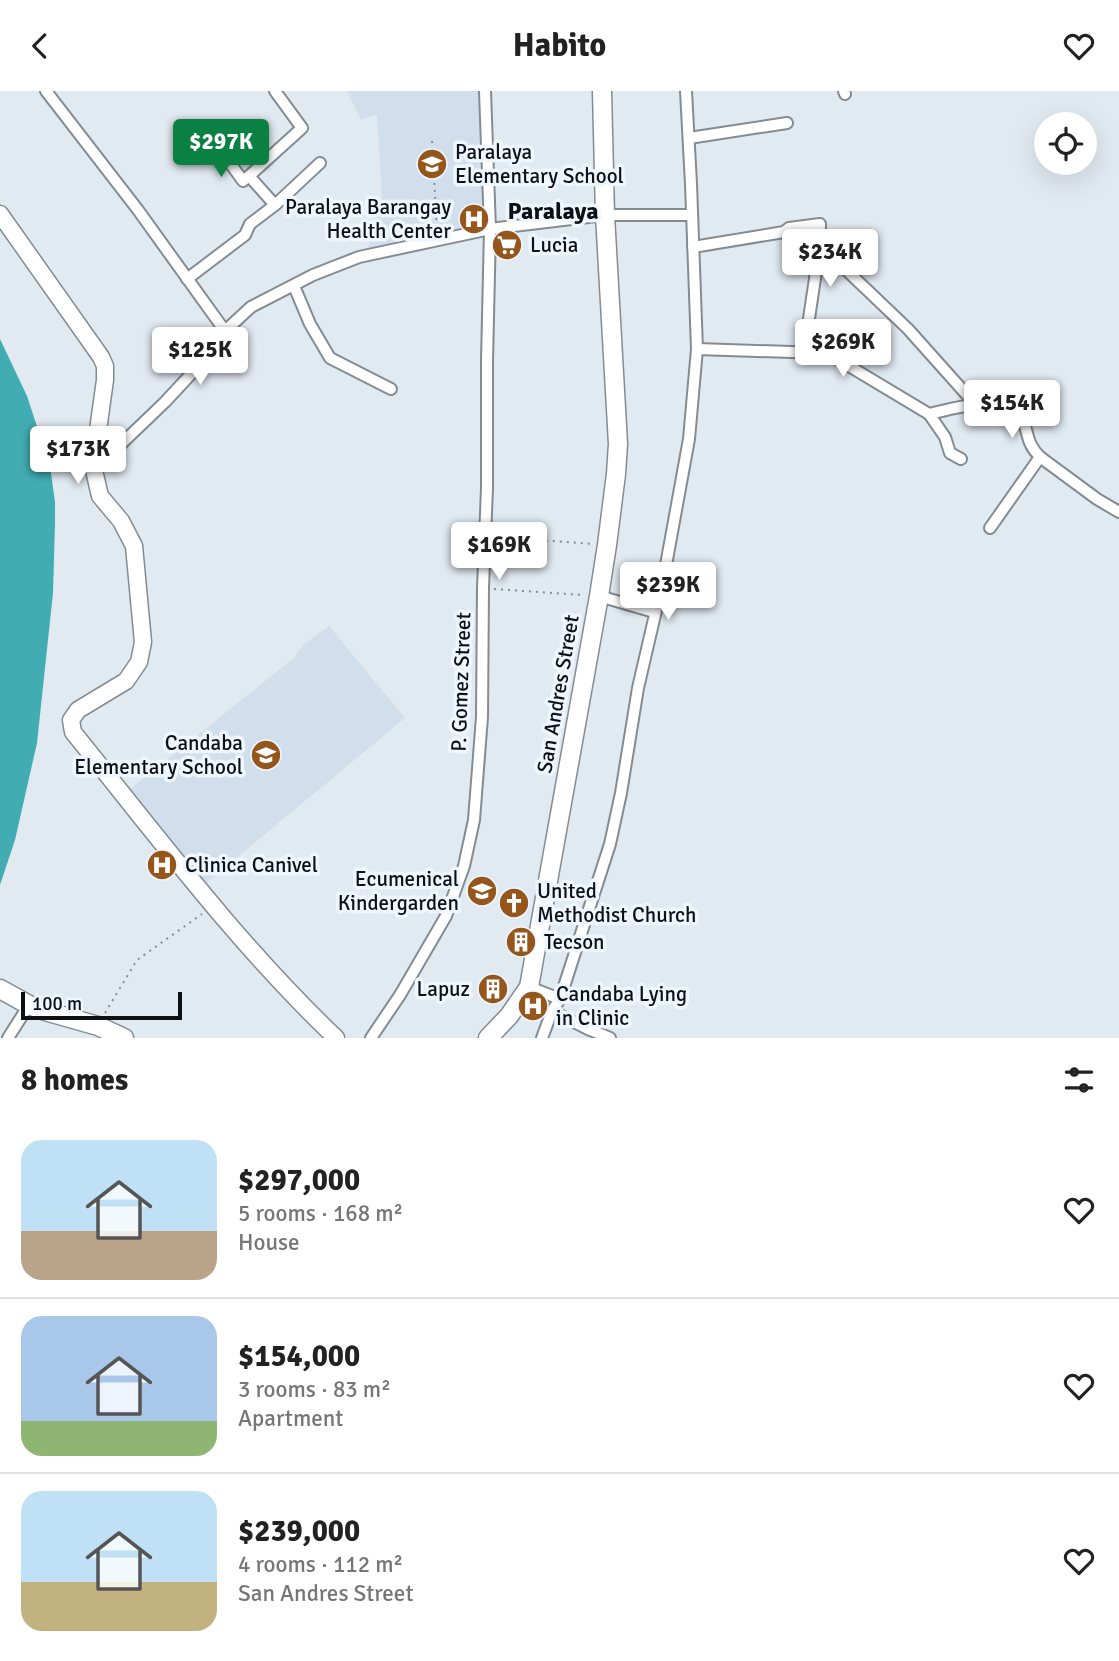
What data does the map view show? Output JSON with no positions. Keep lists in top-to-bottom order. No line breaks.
{"streets":{"main road":["San Andres Street"],"street":["P. Gomez Street"]},"districts":["Paralaya"],"places":{"school or university":["Paralaya Elementary School","Candaba Elementary School","Ecumenical Kindergarden"],"hospital":["Paralaya Barangay Health Center","Clinica Canivel","Candaba Lying in Clinic"],"supermarket":["Lucia"],"church":["United Methodist Church"],"building":["Tecson","Lapuz"]},"scale_bar":"100 m","page":{"header":"Habito","price":["$297K","$234K","$269K","$125K","$154K","$173K","$169K","$239K"],"scale":"100 m","heading":"8 homes","list":[{"name":"$297,000","note":"5 rooms · 168 m² · House"},{"name":"$154,000","note":"3 rooms · 83 m² · Apartment"},{"name":"$239,000","note":"4 rooms · 112 m² · San Andres Street"}]}}
